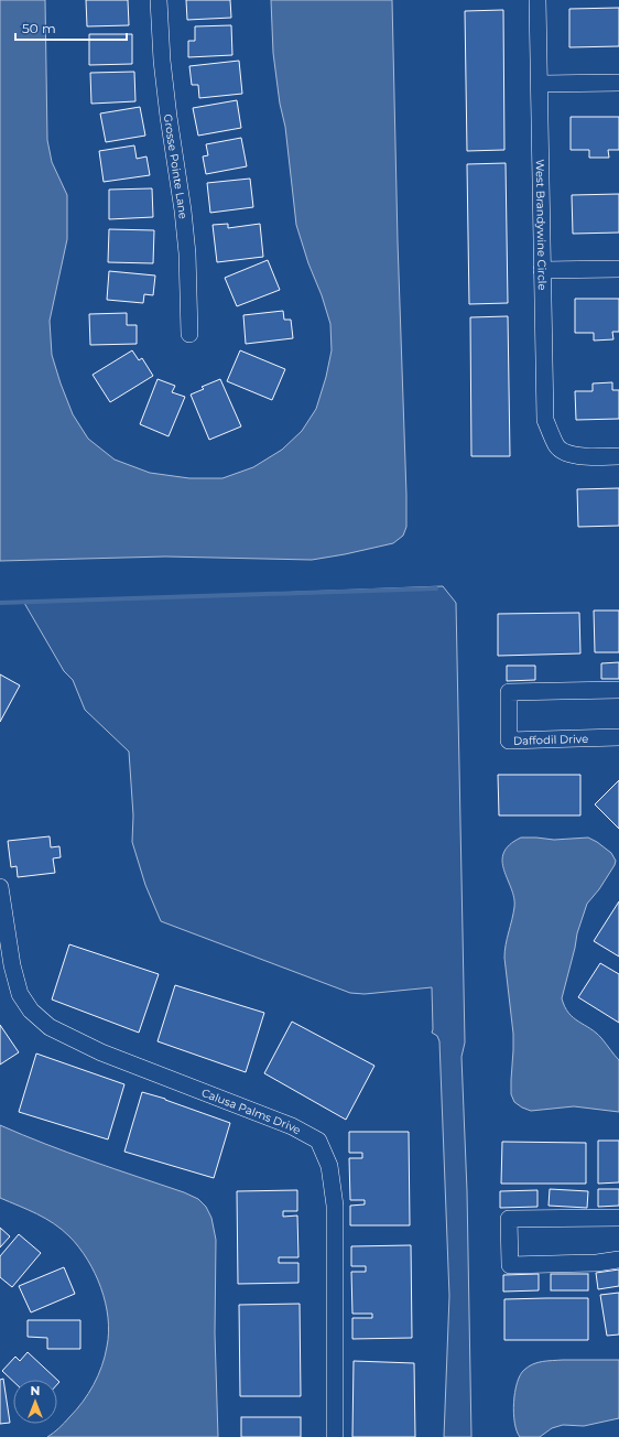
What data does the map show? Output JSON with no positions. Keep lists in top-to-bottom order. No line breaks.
{"streets":{"street":["Grosse Pointe Lane","West Brandywine Circle","Daffodil Drive","Calusa Palms Drive"]},"scale_bar":"50 m","north":"top"}
